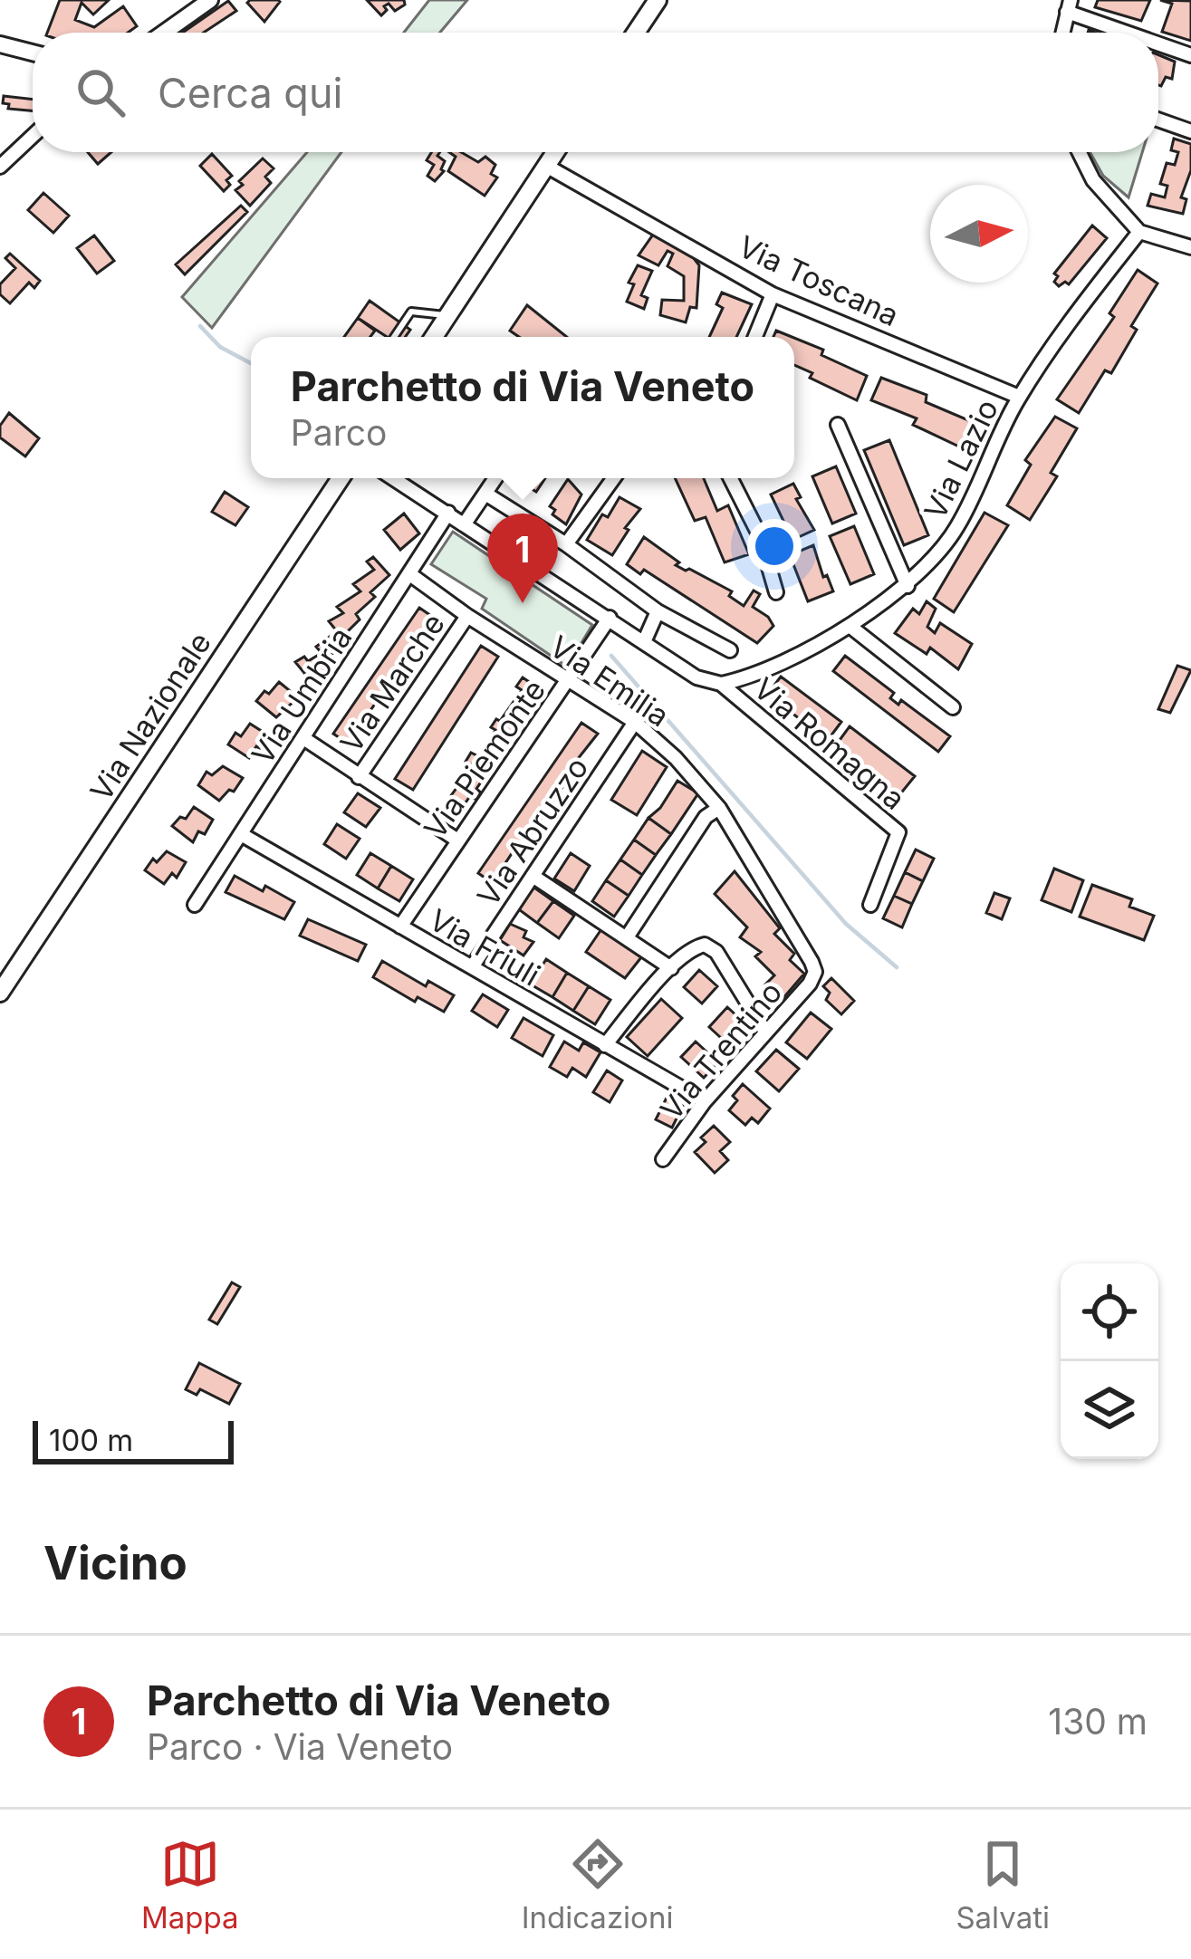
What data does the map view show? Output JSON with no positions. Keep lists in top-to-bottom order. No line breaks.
{"streets":{"main road":["Via Nazionale"],"street":["Via Toscana","Via Lazio","Via Emilia","Via Marche","Via Umbria","Via Romagna","Via Piemonte","Via Abruzzo","Via Friuli","Via Trentino"]},"crossings":[["Via Toscana","Via Lazio"],["Via Lazio","Via Romagna"],["Via Emilia","Via Marche"],["Via Emilia","Via Umbria"],["Via Emilia","Via Piemonte"],["Via Emilia","Via Abruzzo"],["Via Emilia","Via Trentino"],["Via Umbria","Via Friuli"],["Via Piemonte","Via Friuli"],["Via Abruzzo","Via Friuli"],["Via Friuli","Via Trentino"]],"scale_bar":"100 m","north":"right","page":{"search":"Cerca qui","popup":["Parchetto di Via Veneto","Parco"],"pins":"1","scale":"100 m","heading":"Vicino","list":[{"mark":"1","name":"Parchetto di Via Veneto","note":"Parco · Via Veneto","value":"130 m"}],"nav":["Mappa","Indicazioni","Salvati"]}}
